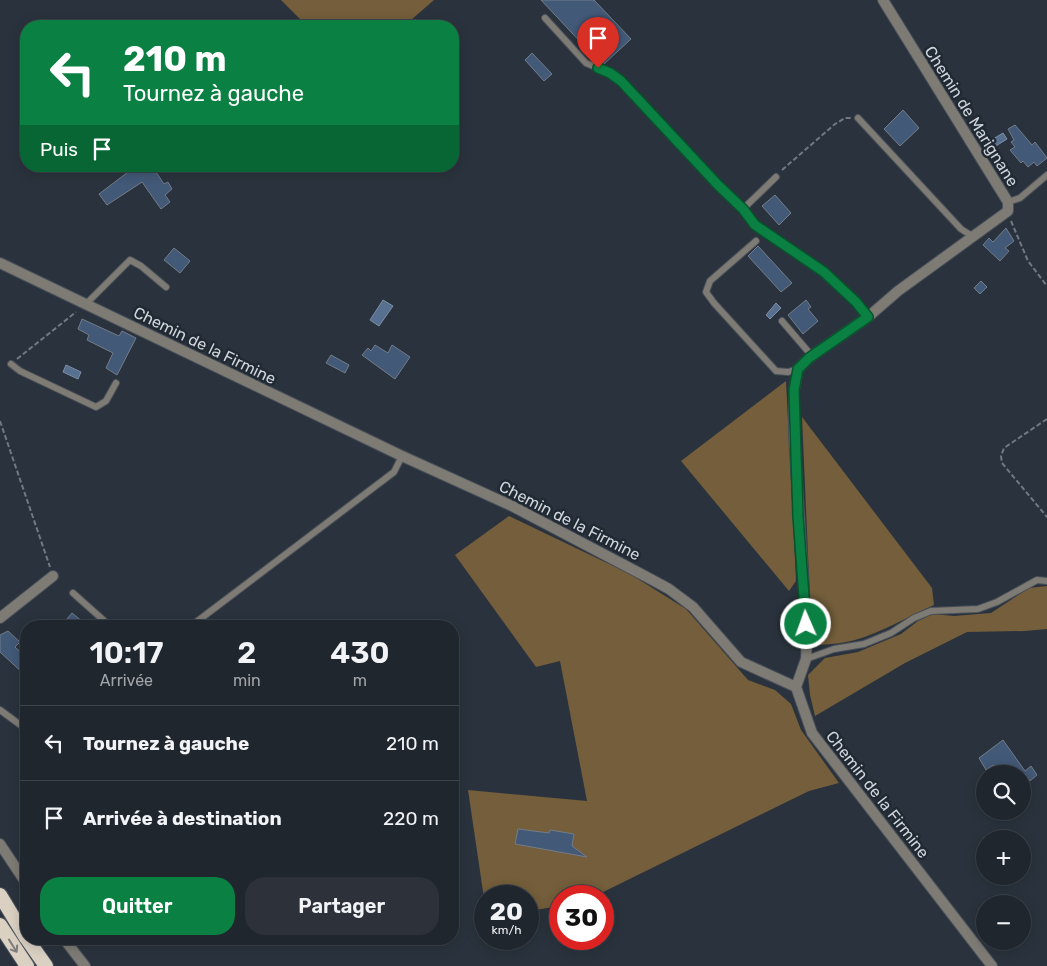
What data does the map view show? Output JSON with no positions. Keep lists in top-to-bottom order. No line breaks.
{"streets":{"street":["Chemin de Marignane","Chemin de la Firmine"]},"page":{"turn":["210 m","Tournez à gauche"],"then":"Puis","eta":["10:17","Arrivée","2","min","430","m"],"list":[{"name":"Tournez à gauche","value":"210 m"},{"name":"Arrivée à destination","value":"220 m"}],"map_buttons":["+","−"],"buttons":["Quitter","Partager"],"speed":"20 km/h","limit":"30"}}
